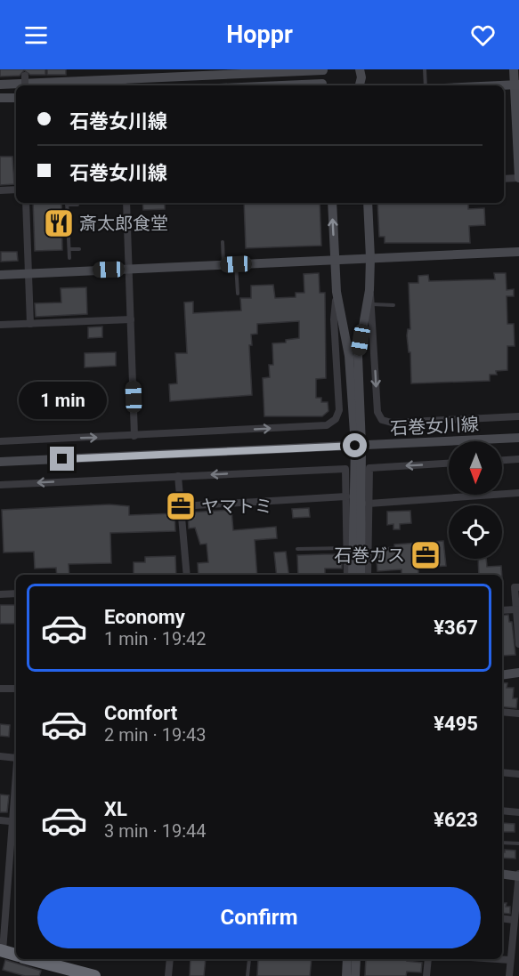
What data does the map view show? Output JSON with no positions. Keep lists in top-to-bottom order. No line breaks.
{"streets":{"street":["石巻女川線"]},"places":{"restaurant":["斎太郎食堂"],"office":["ヤマトミ","石巻ガス"]},"north":"bottom","page":{"header":"Hoppr","banner":["石巻女川線","石巻女川線"],"bubble":"1 min","list":[{"name":"Economy","note":"1 min · 19:42","value":"¥367"},{"name":"Comfort","note":"2 min · 19:43","value":"¥495"},{"name":"XL","note":"3 min · 19:44","value":"¥623"}],"buttons":"Confirm"}}
